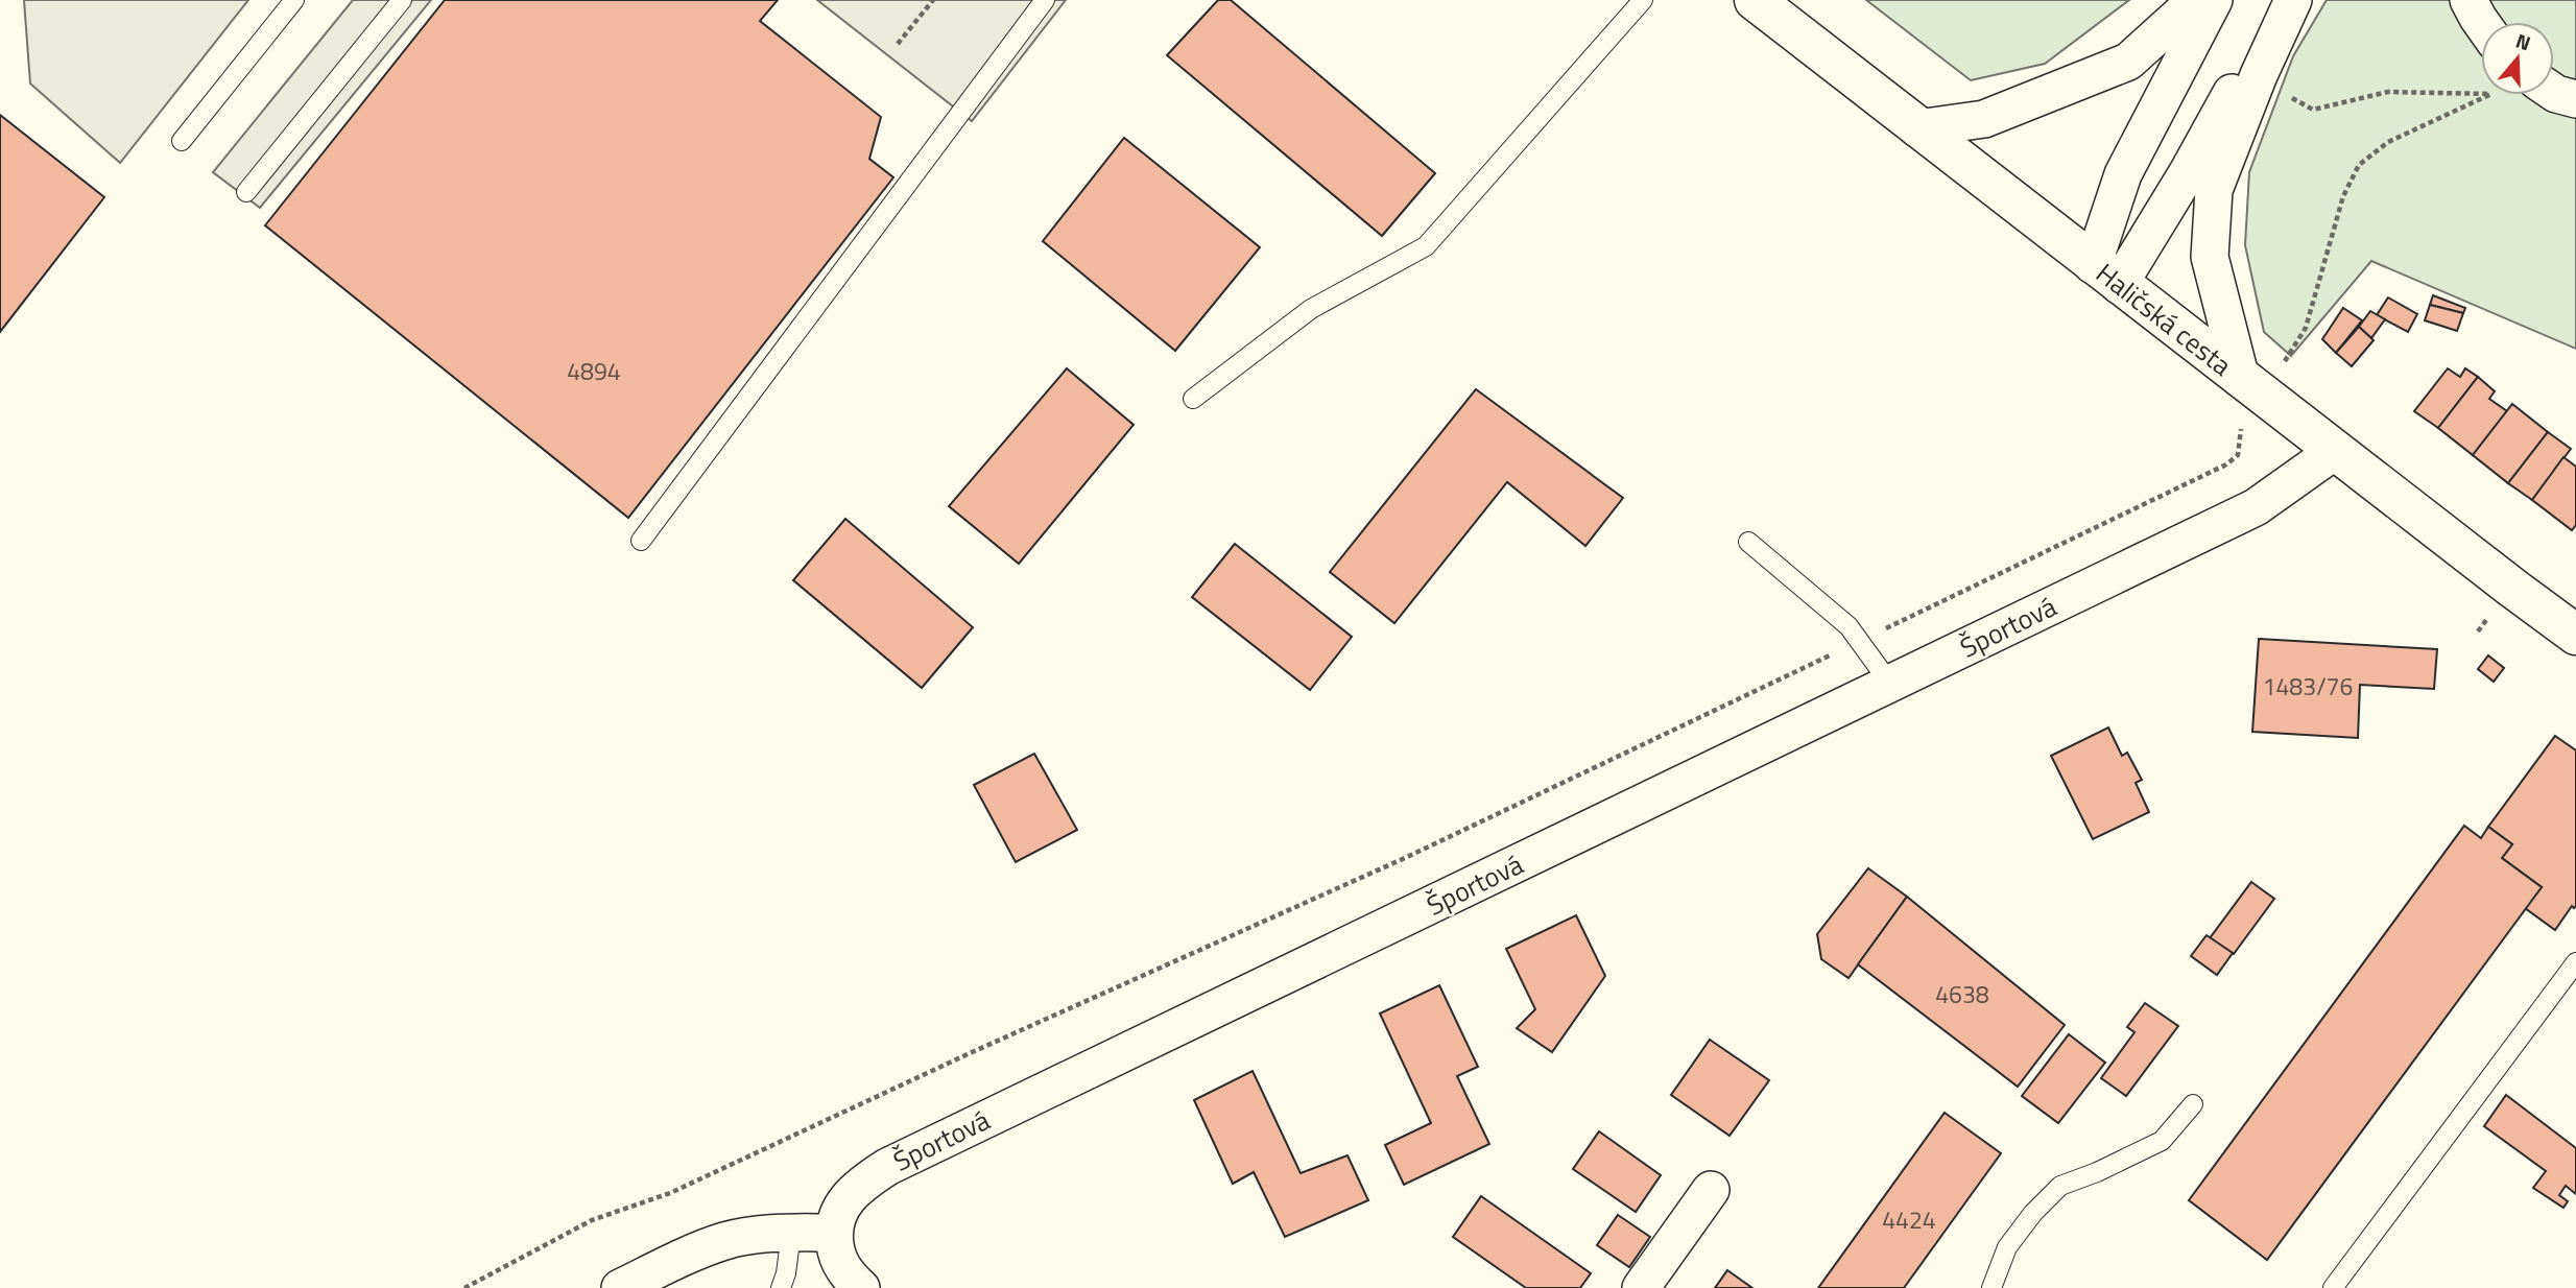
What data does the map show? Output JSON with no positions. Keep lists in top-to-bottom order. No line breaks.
{"streets":{"main road":["Haličská cesta"],"street":["Športová"]},"crossings":[["Haličská cesta","Športová"]],"house_numbers":["4894","1483/76","4638","4424"],"north":"top"}
